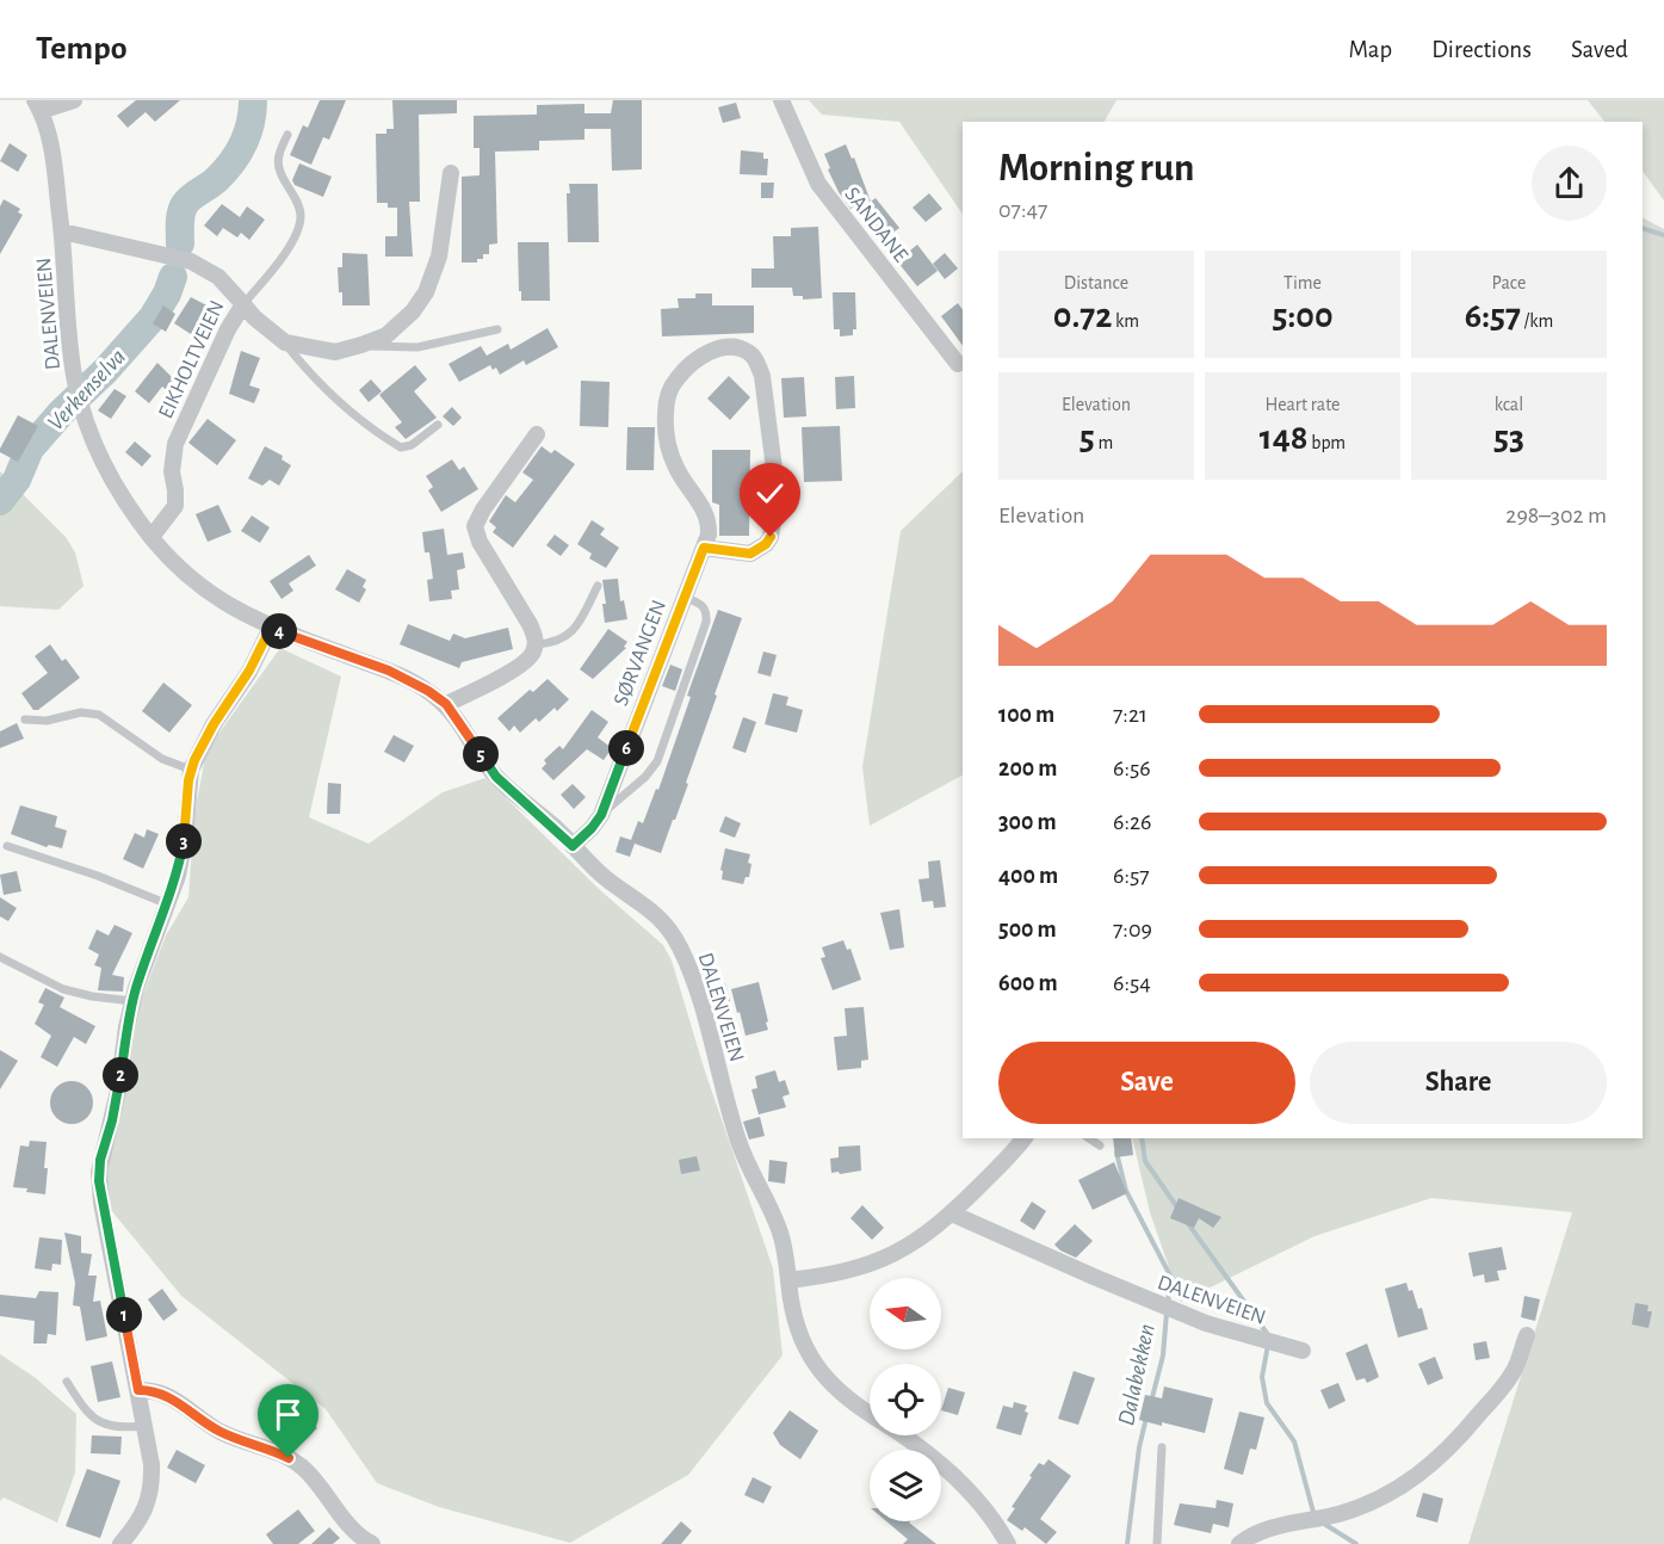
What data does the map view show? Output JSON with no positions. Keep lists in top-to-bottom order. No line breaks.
{"streets":{"street":["SANDANE","DALENVEIEN","EIKHOLTVEIEN","SØRVANGEN"]},"crossings":[["DALENVEIEN","EIKHOLTVEIEN"],["DALENVEIEN","SØRVANGEN"]],"water":["Verkenselva","Dalabekken"],"north":"left","page":{"header":"Tempo","nav":["Map","Directions","Saved"],"heading":["Morning run","07:47"],"stats":[["Distance","0.72 km"],["Time","5:00"],["Pace","6:57 /km"],["Elevation","5 m"],["Heart rate","148 bpm"],["kcal","53"]],"chart":["Elevation","298–302 m"],"pins":["4","6","5","3","2","1"],"list":[{"name":"100 m","note":"7:21"},{"name":"200 m","note":"6:56"},{"name":"300 m","note":"6:26"},{"name":"400 m","note":"6:57"},{"name":"500 m","note":"7:09"},{"name":"600 m","note":"6:54"}],"buttons":["Save","Share"]}}
